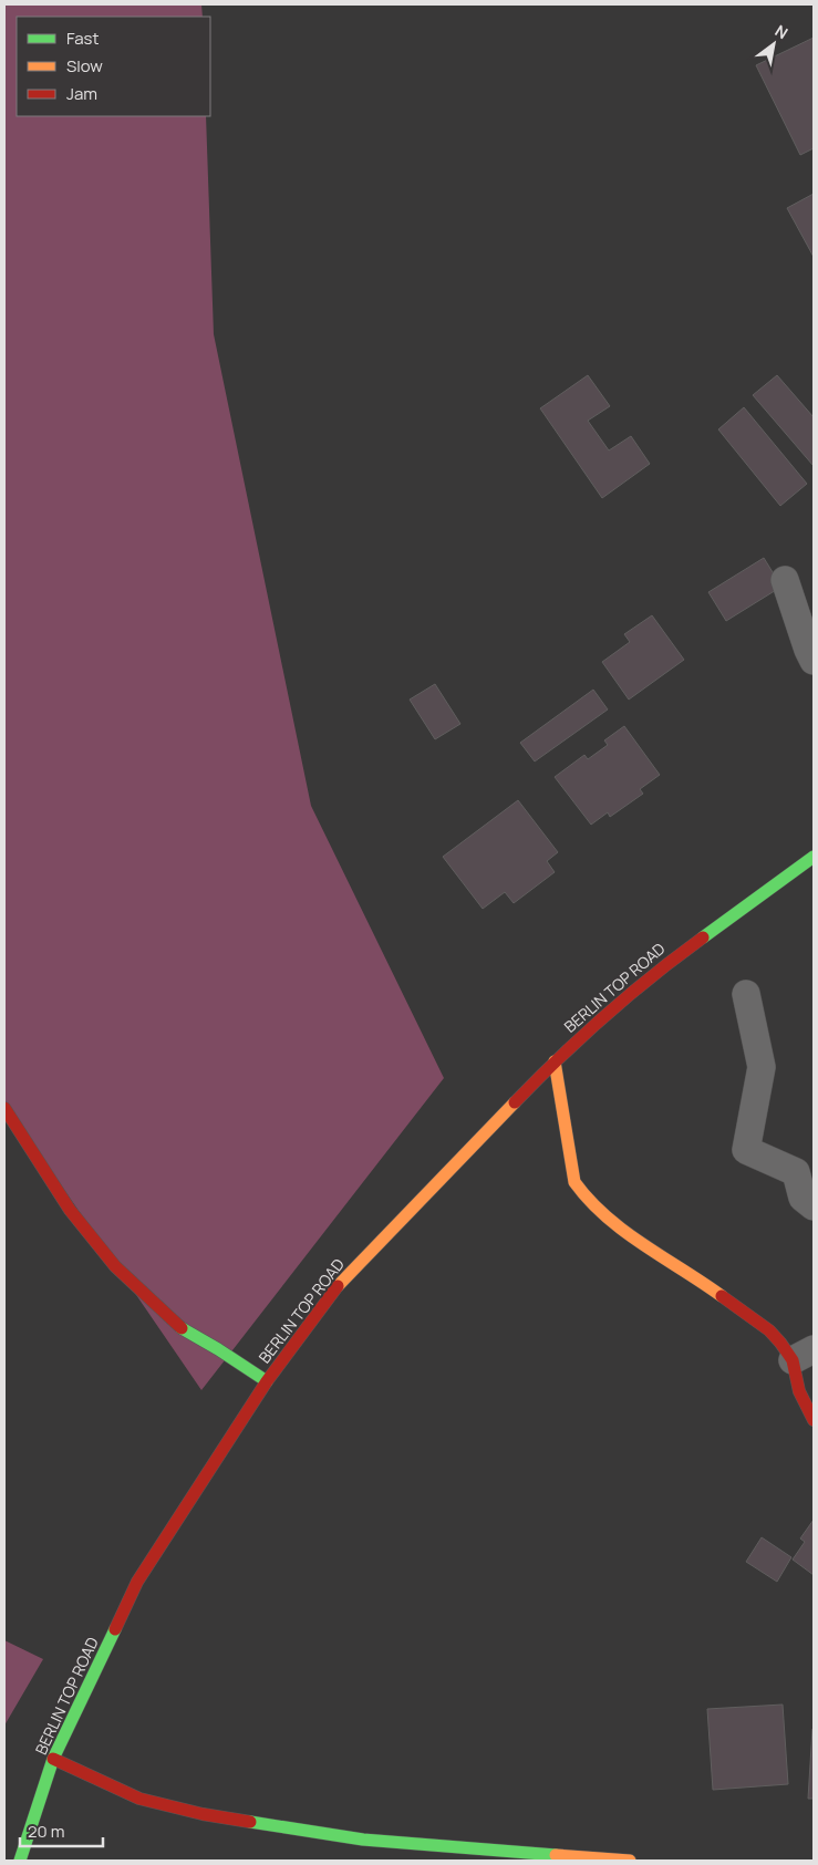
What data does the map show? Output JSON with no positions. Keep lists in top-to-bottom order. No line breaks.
{"streets":{"street":["BERLIN TOP ROAD"]},"legend":["Fast","Slow","Jam"],"scale_bar":"20 m","north":"top right"}
